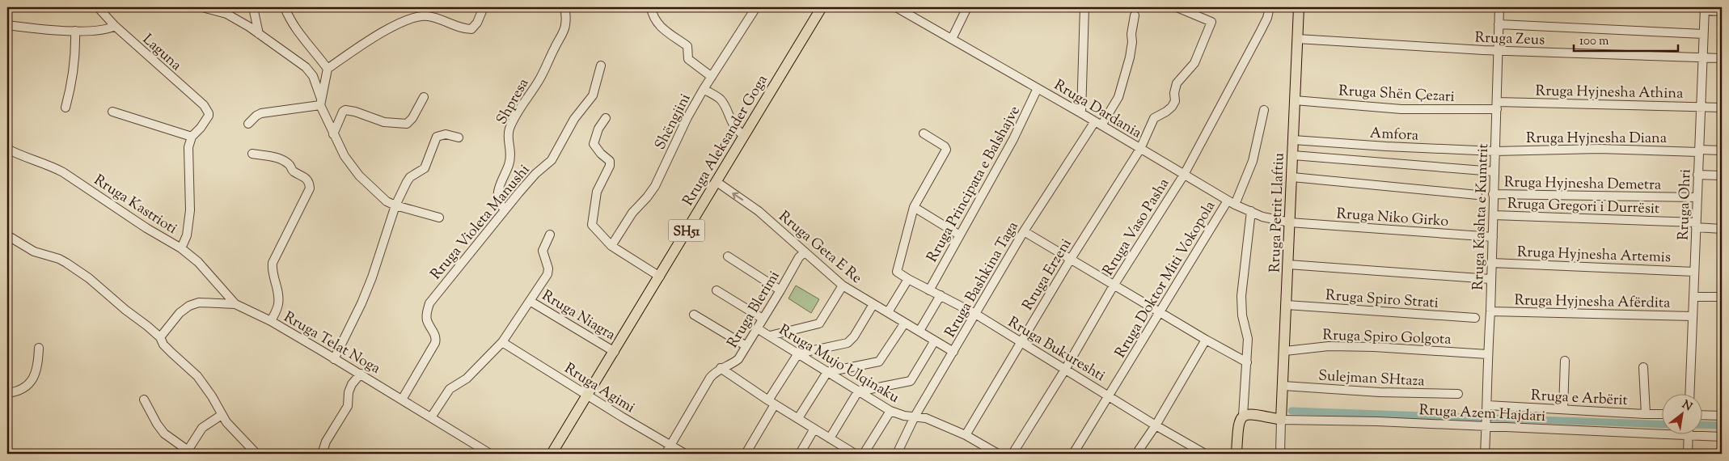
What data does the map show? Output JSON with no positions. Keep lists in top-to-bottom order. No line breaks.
{"streets":{"main road":["Rruga Aleksander Goga","Rruga Petrit Llaftiu","SH51","Rruga Azem Hajdari"],"street":["Rruga Zeus","Laguna","Rruga Hyjnesha Athina","Rruga Shën Çezari","Shpresa","Rruga Dardania","Shëngjini","Amfora","Rruga Hyjnesha Diana","Rruga Hyjnesha Demetra","Rruga Principata e Balshajve","Rruga Kastrioti","Rruga Ohri","Rruga Gregori i Durrësit","Rruga Niko Girko","Rruga Kashta e Kumtrit","Rruga Violeta Manushi","Rruga Vaso Pasha","Rruga Geta E Re","Rruga Hyjnesha Artemis","Rruga Erzeni","Rruga Bashkina Taga","Rruga Doktor Miti Vokopola","Rruga Spiro Strati","Rruga Hyjnesha Afërdita","Rruga Blerimi","Rruga Niagra","Rruga Spiro Golgota","Rruga Telat Noga","Rruga Bukureshti","Rruga Mujo Ulqinaku","Sulejman SHtaza","Rruga Agimi","Rruga e Arbërit"]},"crossings":[["Rruga Zeus","Rruga Ohri"],["Rruga Zeus","Rruga Petrit Llaftiu"],["Rruga Zeus","Rruga Kashta e Kumtrit"],["Rruga Hyjnesha Athina","Rruga Shën Çezari"],["Rruga Hyjnesha Athina","Rruga Ohri"],["Rruga Hyjnesha Athina","Rruga Kashta e Kumtrit"],["Rruga Shën Çezari","Rruga Petrit Llaftiu"],["Rruga Shën Çezari","Rruga Kashta e Kumtrit"],["Shpresa","Rruga Violeta Manushi"],["Rruga Dardania","Rruga Principata e Balshajve"],["Rruga Dardania","Rruga Petrit Llaftiu"],["Rruga Dardania","Rruga Niko Girko"],["Rruga Dardania","Rruga Vaso Pasha"],["Rruga Dardania","Rruga Erzeni"],["Rruga Dardania","Rruga Bashkina Taga"],["Rruga Dardania","Rruga Doktor Miti Vokopola"],["Amfora","Rruga Hyjnesha Diana"],["Amfora","Rruga Petrit Llaftiu"],["Amfora","Rruga Kashta e Kumtrit"],["Rruga Hyjnesha Diana","Rruga Ohri"],["Rruga Hyjnesha Diana","Rruga Kashta e Kumtrit"],["Rruga Aleksander Goga","Rruga Geta E Re"],["Rruga Aleksander Goga","Rruga Niagra"],["Rruga Aleksander Goga","Rruga Agimi"],["Rruga Hyjnesha Demetra","Rruga Ohri"],["Rruga Hyjnesha Demetra","Rruga Kashta e Kumtrit"],["Rruga Principata e Balshajve","Rruga Bukureshti"],["Rruga Kastrioti","Rruga Telat Noga"],["Rruga Ohri","Rruga Gregori i Durrësit"],["Rruga Ohri","Rruga Hyjnesha Artemis"],["Rruga Ohri","Rruga Hyjnesha Afërdita"],["Rruga Gregori i Durrësit","Rruga Kashta e Kumtrit"],["Rruga Petrit Llaftiu","Rruga Niko Girko"],["Rruga Petrit Llaftiu","Rruga Spiro Strati"],["Rruga Petrit Llaftiu","Rruga Spiro Golgota"],["Rruga Petrit Llaftiu","Sulejman SHtaza"],["Rruga Petrit Llaftiu","Rruga Azem Hajdari"],["Rruga Niko Girko","Rruga Kashta e Kumtrit"],["Rruga Kashta e Kumtrit","Rruga Hyjnesha Artemis"],["Rruga Kashta e Kumtrit","Rruga Hyjnesha Afërdita"],["Rruga Kashta e Kumtrit","Rruga Spiro Golgota"],["Rruga Kashta e Kumtrit","Rruga e Arbërit"],["Rruga Kashta e Kumtrit","Rruga Azem Hajdari"],["Rruga Violeta Manushi","Rruga Telat Noga"],["Rruga Vaso Pasha","Rruga Bukureshti"],["Rruga Geta E Re","Rruga Bashkina Taga"],["Rruga Geta E Re","Rruga Blerimi"],["Rruga Erzeni","Rruga Bukureshti"],["Rruga Erzeni","Rruga Mujo Ulqinaku"],["Rruga Bashkina Taga","Rruga Bukureshti"],["Rruga Bashkina Taga","Rruga Mujo Ulqinaku"],["Rruga Doktor Miti Vokopola","Rruga Bukureshti"],["Rruga Blerimi","Rruga Mujo Ulqinaku"],["Rruga Blerimi","Rruga Agimi"]],"scale_bar":"100 m","north":"top right"}
